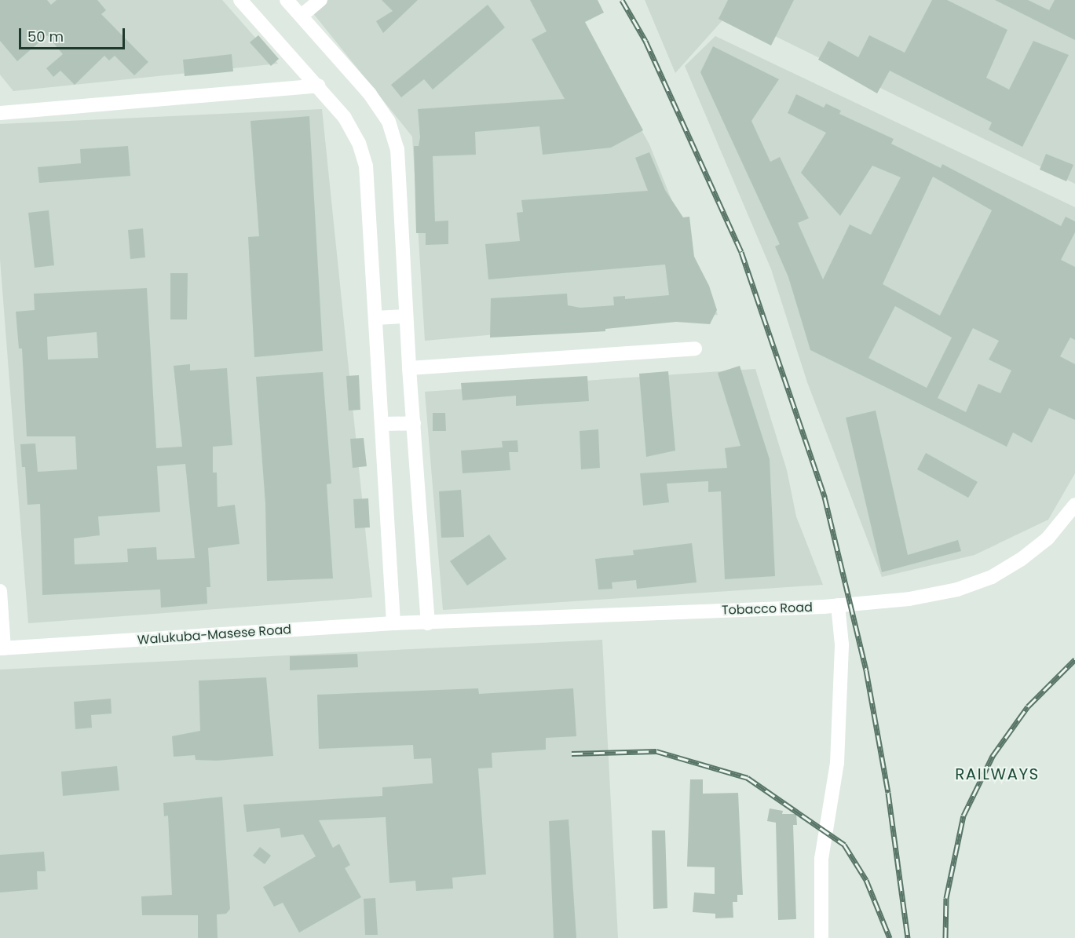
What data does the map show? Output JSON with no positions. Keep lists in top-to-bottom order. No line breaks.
{"streets":{"street":["Tobacco Road","Walukuba-Masese Road"]},"crossings":[["Tobacco Road","Walukuba-Masese Road"]],"districts":["RAILWAYS"],"scale_bar":"50 m"}
